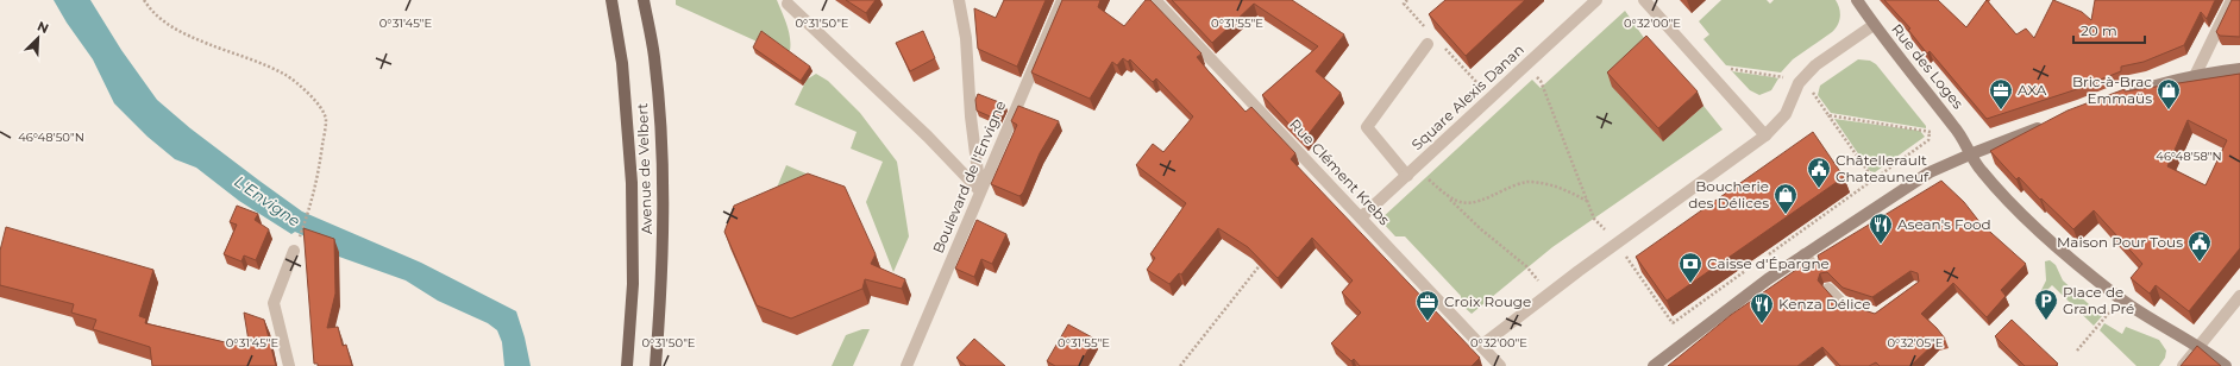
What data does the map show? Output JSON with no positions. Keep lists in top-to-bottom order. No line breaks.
{"streets":{"main road":["Rue des Loges","Avenue de Velbert"],"street":["Square Alexis Danan","Rue Clément Krebs","Boulevard de l'Envigne"]},"crossings":[["Square Alexis Danan","Rue Clément Krebs"]],"water":["L'Envigne"],"places":{"office":["AXA","Croix Rouge"],"shop":["Bric-à-Brac Emmaüs","Boucherie des Délices"],"public building":["Châtellerault Chateauneuf","Maison Pour Tous"],"restaurant":["Asean's Food","Kenza Délice"],"bank":["Caisse d'Épargne"],"parking":["Place de Grand Pré"]},"scale_bar":"20 m","north":"top right","coordinates":["0°31'45\"E","0°31'50\"E","0°31'55\"E","0°32'00\"E","46°48'50\"N","46°48'58\"N","0°32'05\"E"]}
